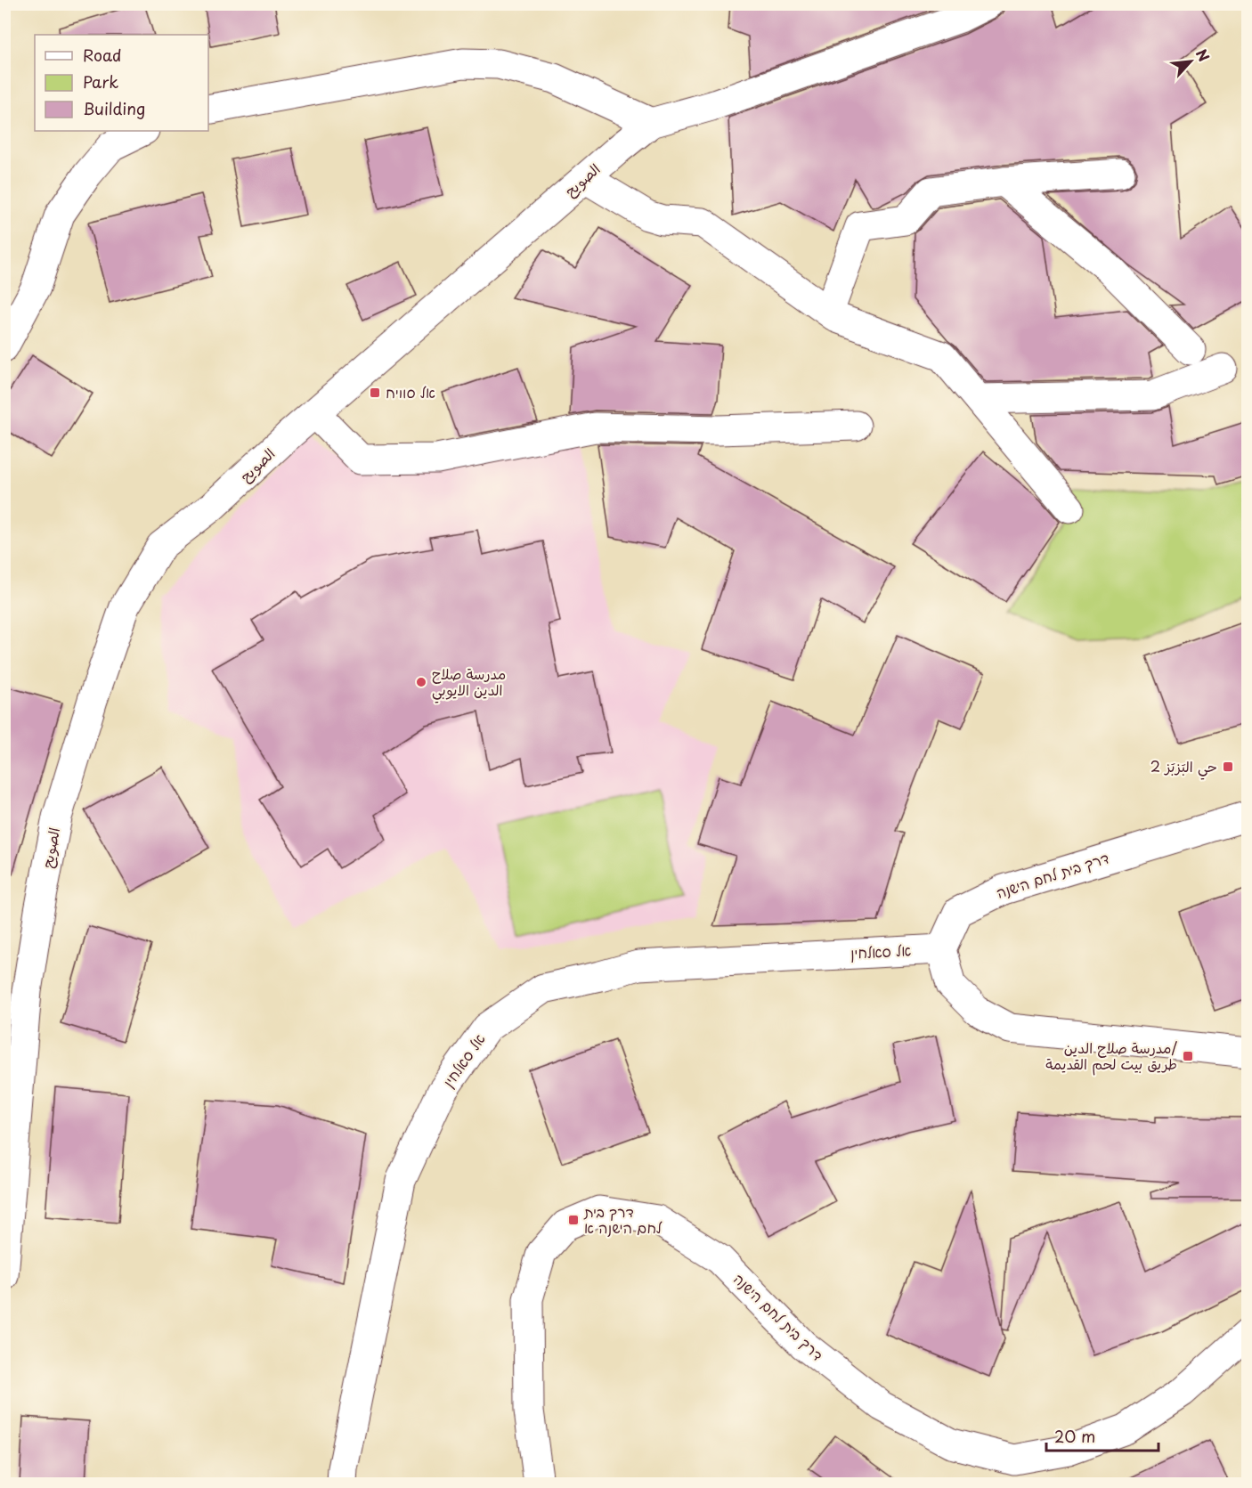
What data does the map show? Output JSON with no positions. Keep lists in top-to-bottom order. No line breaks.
{"streets":{"street":["الصويح","דרך בית לחם הישנה","אל סאלחין"]},"crossings":[["דרך בית לחם הישנה","אל סאלחין"]],"places":{"transit":["אל סוויח","حي البَزبَز 2","مدرسة صلاح الدين/ طريق بيت لحم القديمة","דרך בית לחם הישנה א"],"other":["مدرسة صلاح الدين الايوبي"]},"legend":["Road","Park","Building"],"scale_bar":"20 m","north":"top right"}
